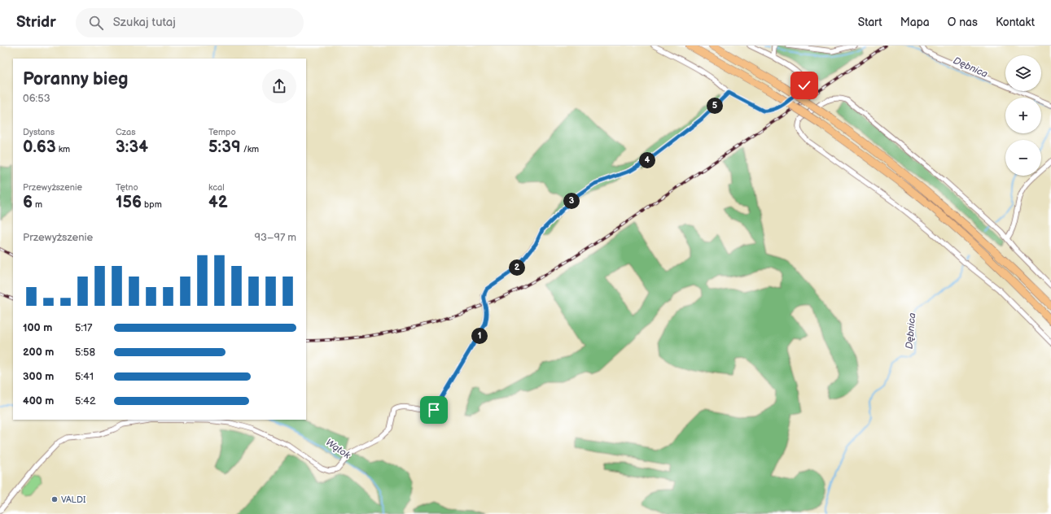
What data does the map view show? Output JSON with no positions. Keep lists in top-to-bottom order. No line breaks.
{"water":["Dębnica","Wątok"],"places":["VALDI"],"page":{"header":"Stridr","search":"Szukaj tutaj","nav":["Start","Mapa","O nas","Kontakt"],"map_buttons":["+","−"],"heading":["Poranny bieg","06:53"],"pins":["5","4","3","2","1"],"stats":[["Dystans","0.63 km"],["Czas","3:34"],["Tempo","5:39 /km"],["Przewyższenie","6 m"],["Tętno","156 bpm"],["kcal","42"]],"chart":["Przewyższenie","93–97 m"],"list":[{"name":"100 m","note":"5:17"},{"name":"200 m","note":"5:58"},{"name":"300 m","note":"5:41"},{"name":"400 m","note":"5:42"}]}}
